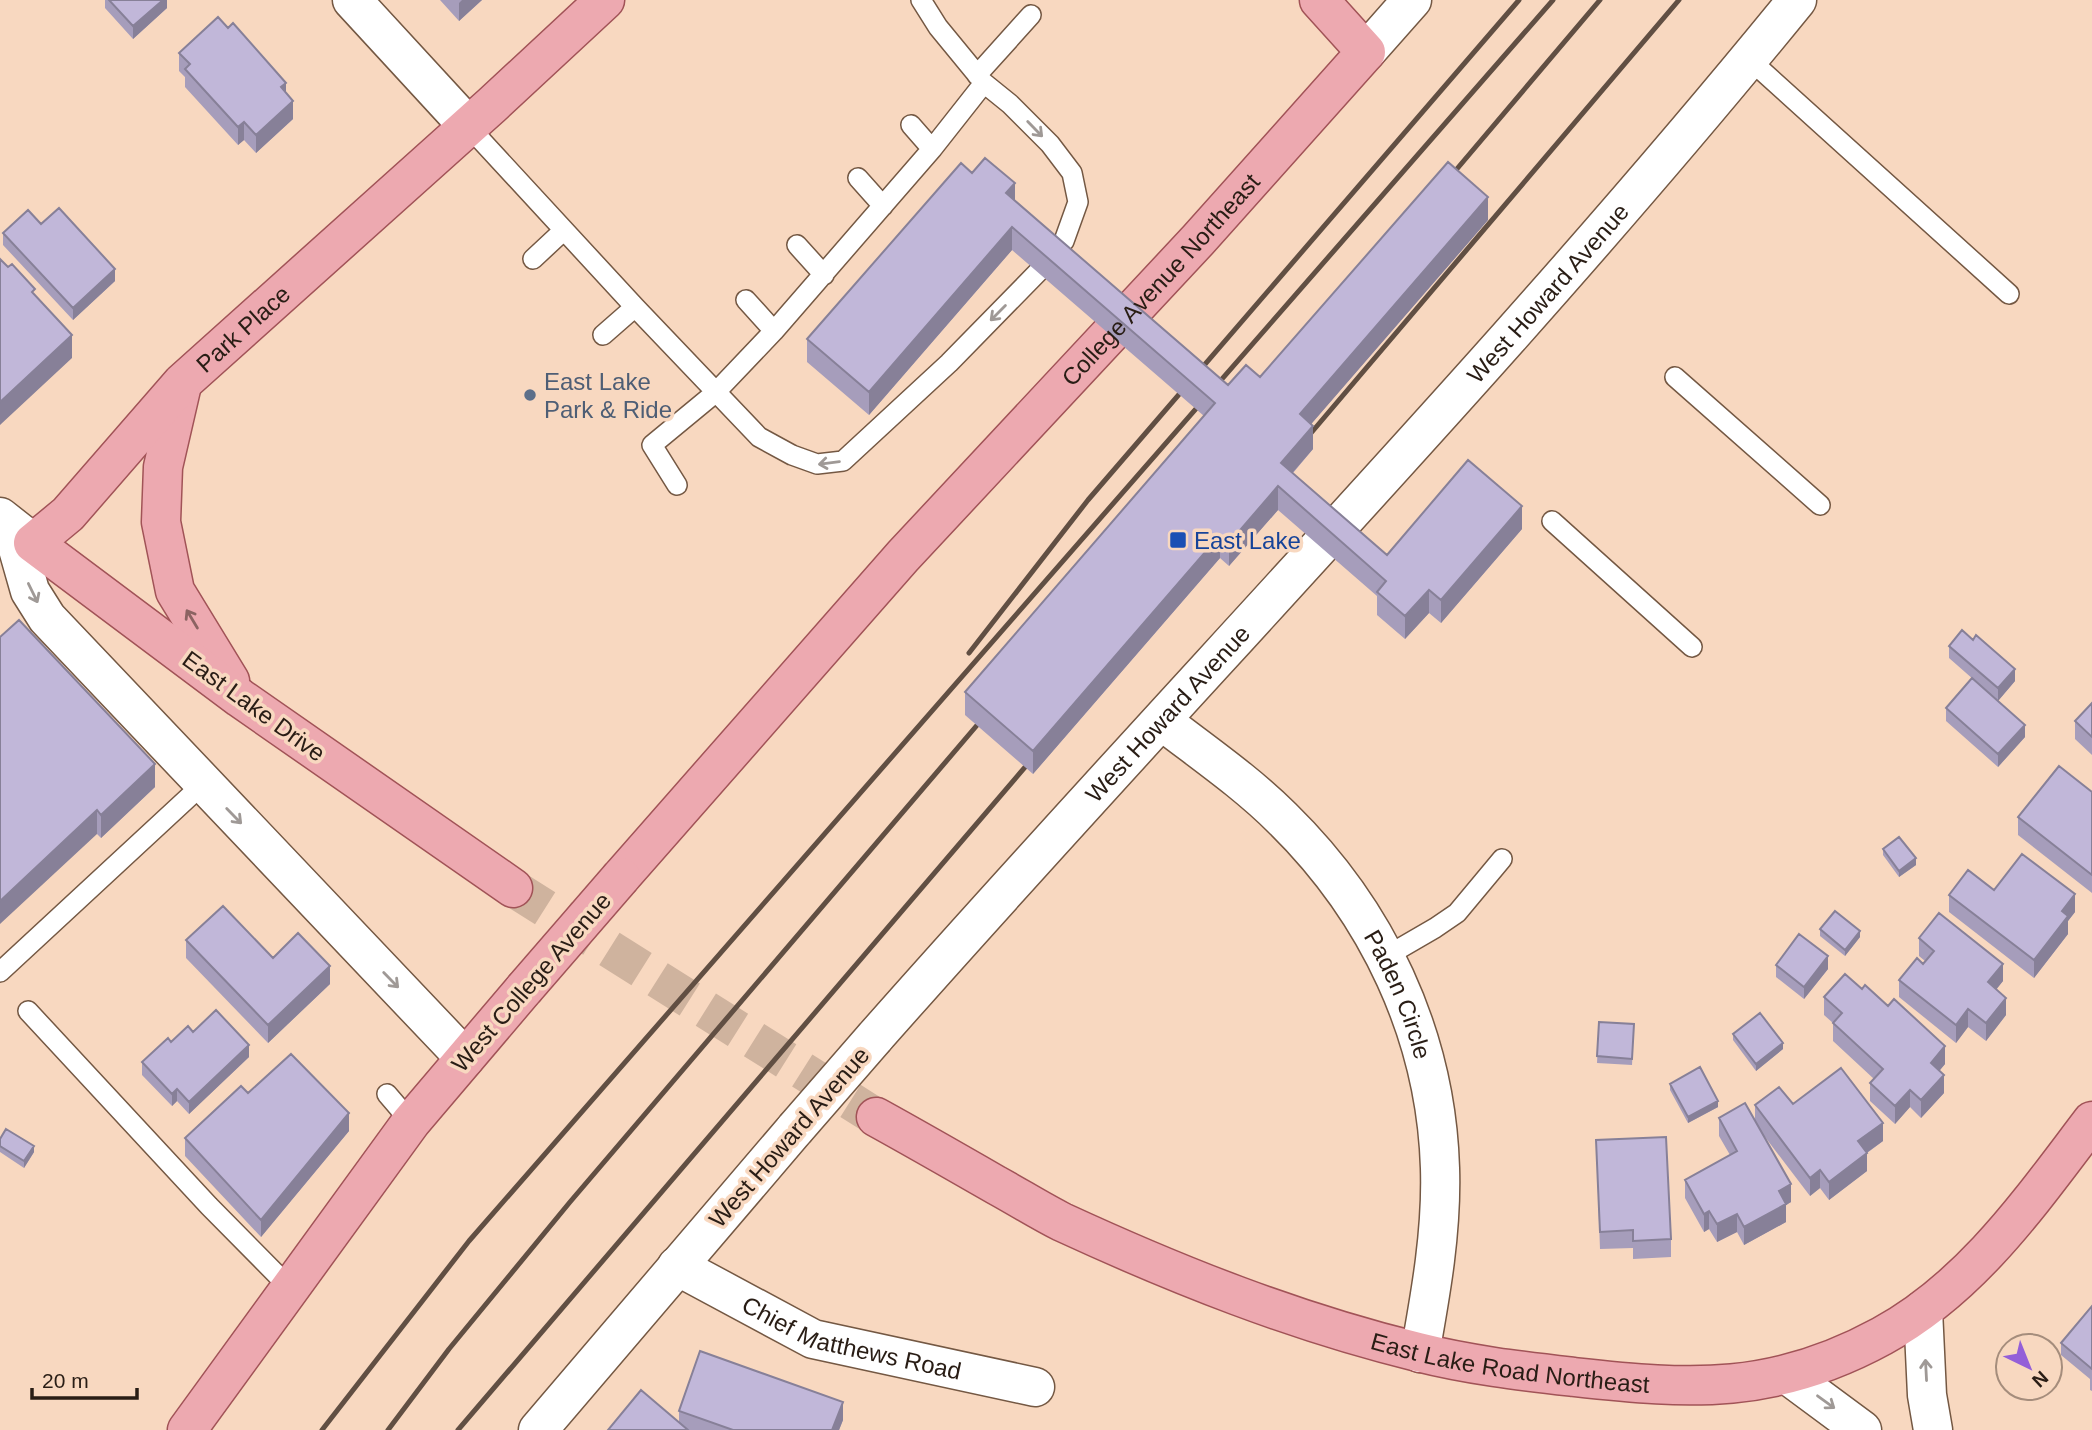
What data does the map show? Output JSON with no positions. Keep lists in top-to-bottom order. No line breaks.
{"streets":{"main road":["College Avenue Northeast","West Howard Avenue","Park Place","East Lake Drive","West College Avenue","Paden Circle","Chief Matthews Road","East Lake Road Northeast"]},"crossings":[["College Avenue Northeast","West College Avenue"],["West Howard Avenue","Paden Circle"],["West Howard Avenue","Chief Matthews Road"],["Park Place","East Lake Drive"],["Paden Circle","East Lake Road Northeast"]],"places":{"other":["East Lake Park & Ride"],"transit":["East Lake"]},"scale_bar":"20 m","north":"bottom right"}
